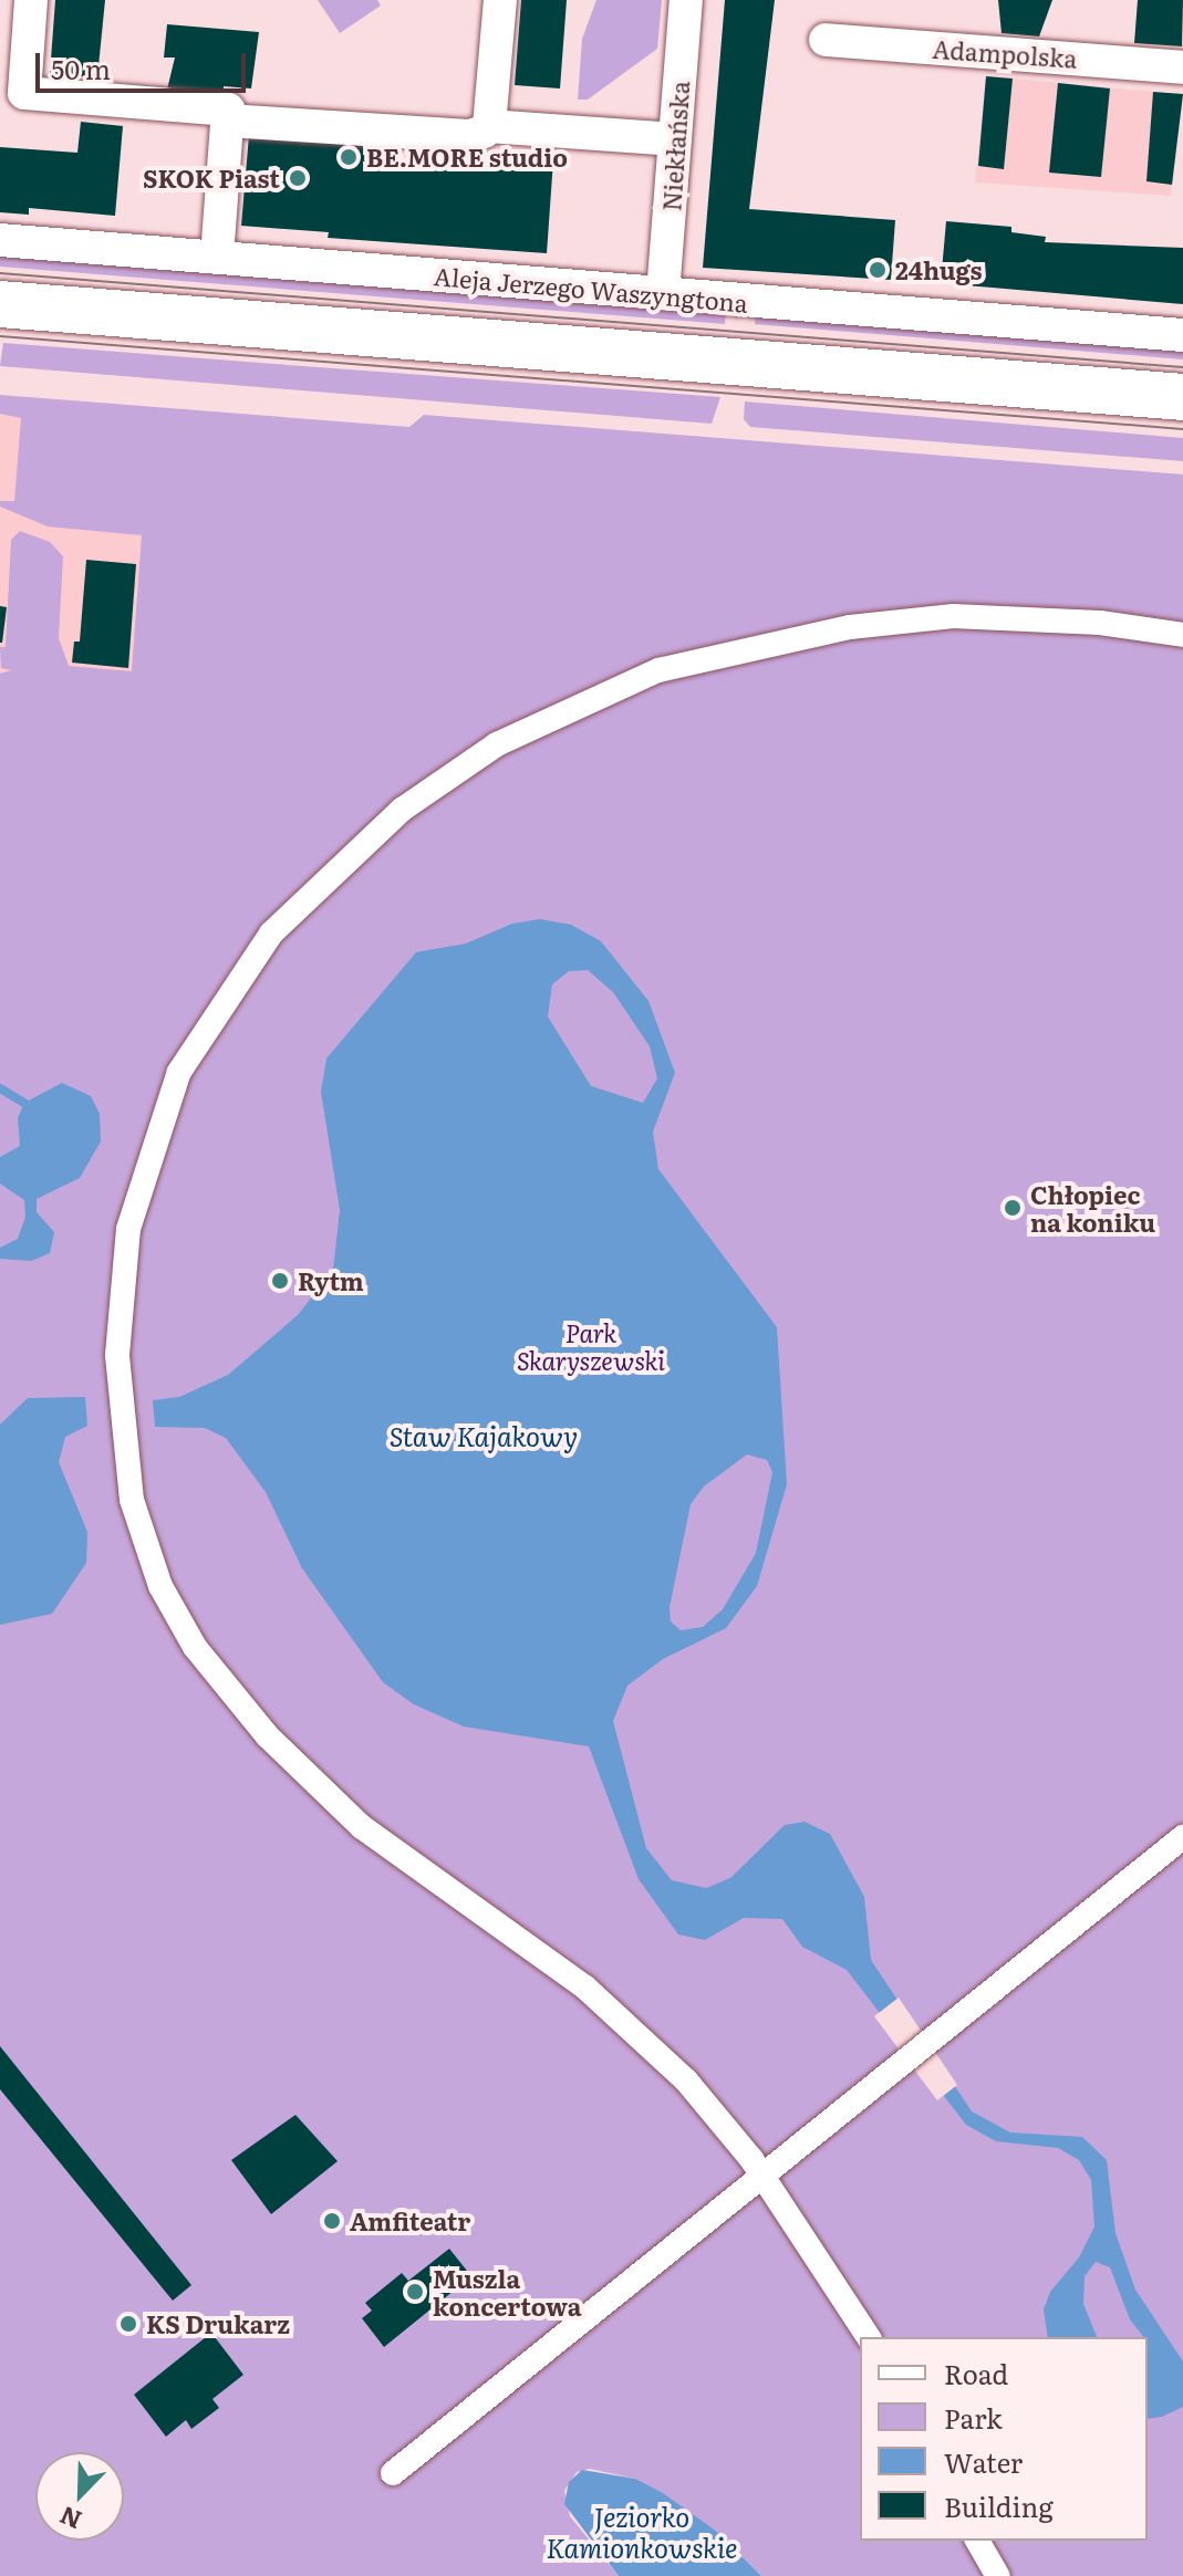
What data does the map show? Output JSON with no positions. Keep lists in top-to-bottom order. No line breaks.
{"streets":{"street":["Adampolska","Niekłańska","Aleja Jerzego Waszyngtona"]},"crossings":[["Niekłańska","Aleja Jerzego Waszyngtona"]],"water":["Staw Kajakowy","Jeziorko Kamionkowskie"],"parks":["Park Skaryszewski"],"places":["BE.MORE studio","SKOK Piast","24hugs","Chłopiec na koniku","Rytm","Amfiteatr","Muszla koncertowa","KS Drukarz"],"legend":["Road","Park","Water","Building"],"scale_bar":"50 m","north":"bottom left"}
